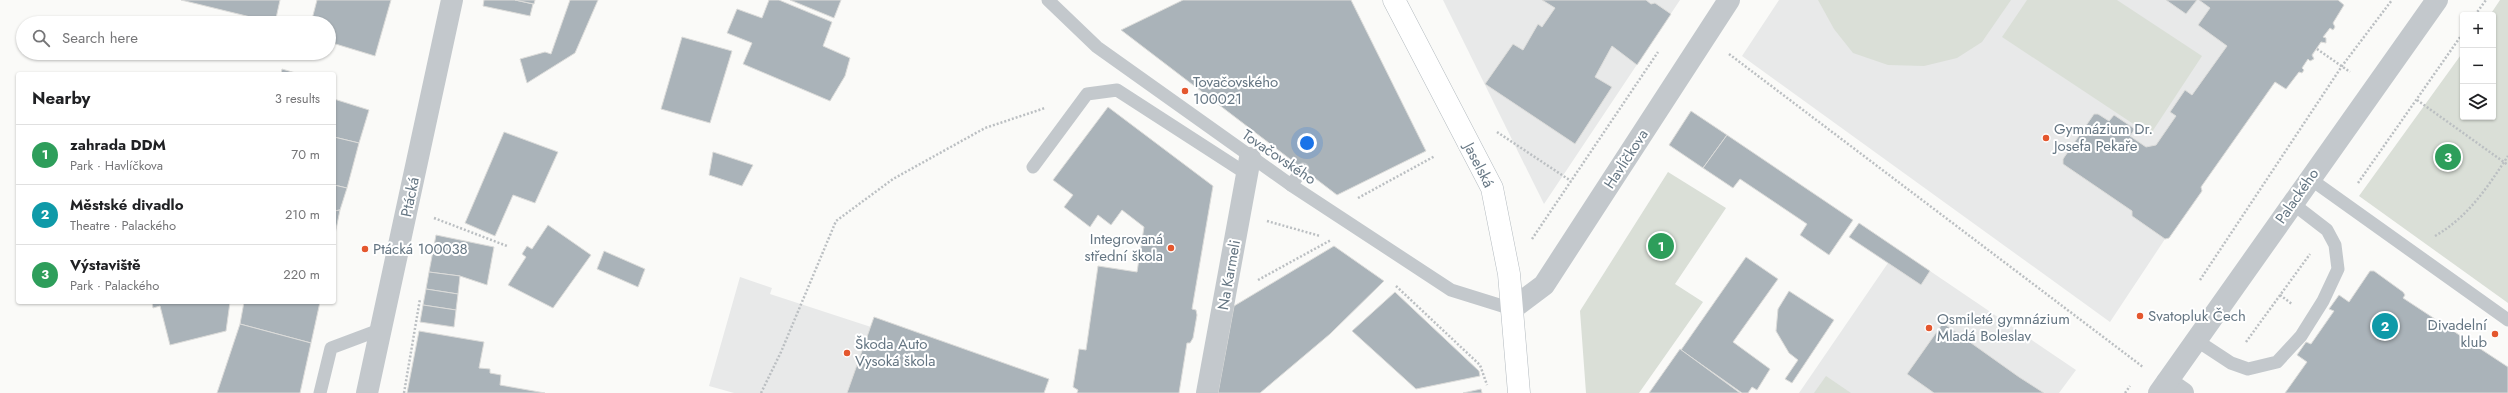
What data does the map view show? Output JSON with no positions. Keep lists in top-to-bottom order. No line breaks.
{"streets":{"street":["Havlíčkova","Jaselská","Palackého","Ptácká","Na Karmeli"],"lane":["Tovačovského"]},"crossings":[["Tovačovského","Havlíčkova"],["Tovačovského","Jaselská"],["Tovačovského","Na Karmeli"],["Havlíčkova","Jaselská"]],"places":["Tovačovského 100021","Gymnázium Dr. Josefa Pekaře","Integrovaná střední škola","Ptácká 100038","Svatopluk Čech","Osmileté gymnázium Mladá Boleslav","Divadelní klub","Škoda Auto Vysoká škola"],"page":{"map_buttons":["+","−"],"search":"Search here","heading":["Nearby","3 results"],"list":[{"mark":"1","name":"zahrada DDM","note":"Park · Havlíčkova","value":"70 m"},{"mark":"2","name":"Městské divadlo","note":"Theatre · Palackého","value":"210 m"},{"mark":"3","name":"Výstaviště","note":"Park · Palackého","value":"220 m"}],"pins":["3","1","2"]}}
